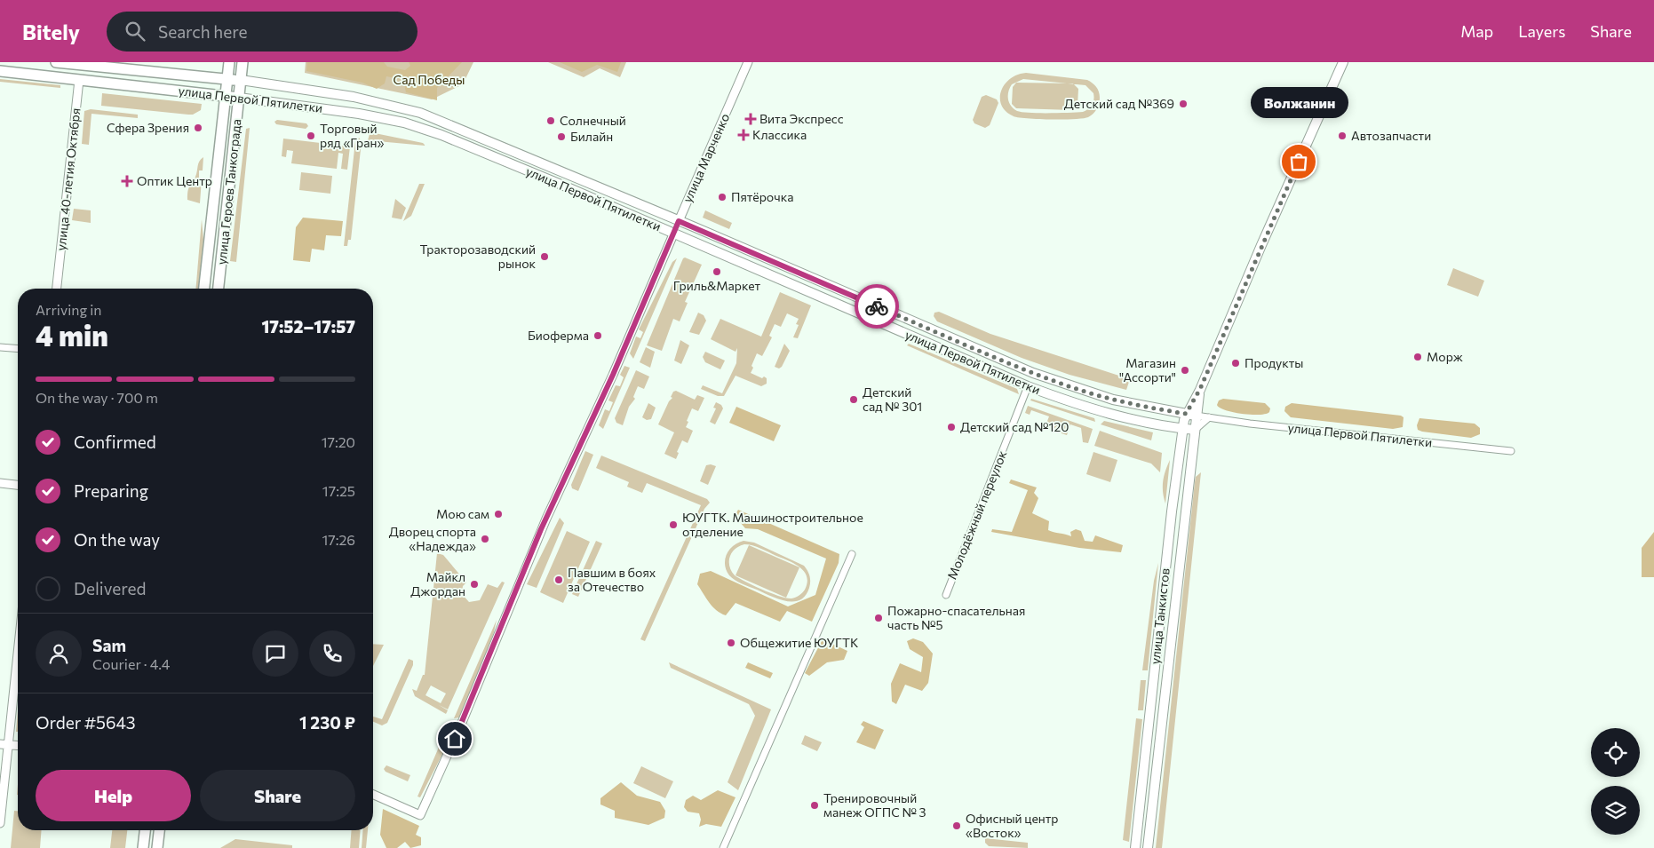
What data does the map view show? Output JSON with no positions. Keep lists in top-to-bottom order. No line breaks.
{"streets":{"main road":["улица Первой Пятилетки","улица Марченко","улица 40-летия Октября","улица Героев Танкограда","улица Танкистов"],"street":["Молодёжный переулок"]},"crossings":[["улица Первой Пятилетки","улица Марченко"],["улица Первой Пятилетки","улица 40-летия Октября"],["улица Первой Пятилетки","улица Героев Танкограда"],["улица Первой Пятилетки","Молодёжный переулок"],["улица Первой Пятилетки","улица Танкистов"]],"parks":["Сад Победы"],"places":{"other":["Детский сад №369","Солнечный","Сфера Зрения","Торговый ряд «Гран»","Автозапчасти","Билайн","Волжанин","Пятёрочка","Тракторозаводский рынок","Гриль&Маркет","Биоферма","Морж","Продукты","Магазин \"Ассорти\"","Детский сад № 301","Детский сад №120","Мою сам","ЮУГТК. Машиностроительное отделение","Дворец спорта «Надежда»","Павшим в боях за Отечество","Майкл Джордан","Пожарно-спасательная часть №5","Общежитие ЮУГТК","Тренировочный манеж ОГПС № 3","Офисный центр «Восток»"],"health":["Вита Экспресс","Классика","Оптик Центр"]},"page":{"header":"Bitely","search":"Search here","nav":["Map","Layers","Share"],"bubble":"Волжанин","heading":["4 min","Arriving in","17:52–17:57"],"panel":["Sam","Courier · 4.4","Order #5643","1 230 ₽"],"bar":"On the way · 700 m","list":[["Confirmed","17:20"],["Preparing","17:25"],["On the way","17:26"],"Delivered"],"buttons":["Help","Share"]}}
